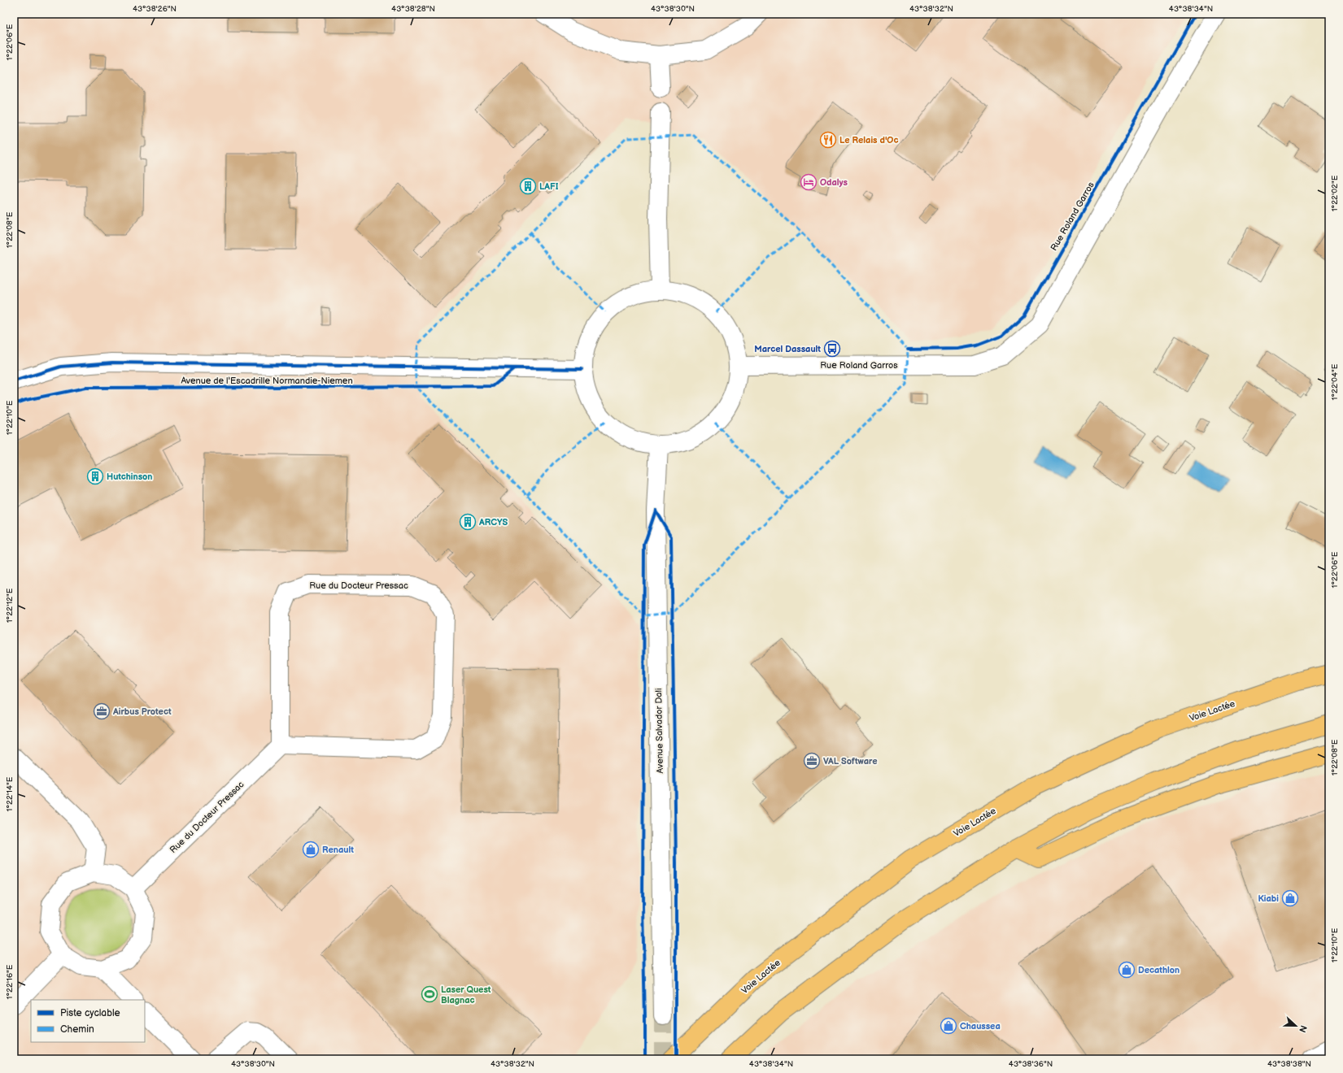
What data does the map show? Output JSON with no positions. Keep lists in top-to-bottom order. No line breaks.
{"streets":{"highway":["Voie Lactée"],"street":["Rue Roland Garros","Avenue de l'Escadrille Normandie-Niemen","Rue du Docteur Pressac","Avenue Salvador Dali"]},"places":{"restaurant":["Le Relais d'Oc"],"hotel":["Odalys"],"building":["LAFI","Hutchinson","ARCYS"],"bus stop":["Marcel Dassault"],"office":["Airbus Protect","VAL Software"],"shop":["Renault","Kiabi","Decathlon","Chaussea"],"sports":["Laser Quest Blagnac"]},"legend":["Piste cyclable","Chemin"],"north":"right","coordinates":["43°38'26\"N","43°38'28\"N","43°38'30\"N","43°38'32\"N","43°38'34\"N","1°22'06\"E","1°22'02\"E","1°22'08\"E","1°22'04\"E","1°22'10\"E","1°22'12\"E","1°22'14\"E","1°22'16\"E","43°38'36\"N","43°38'38\"N"]}
